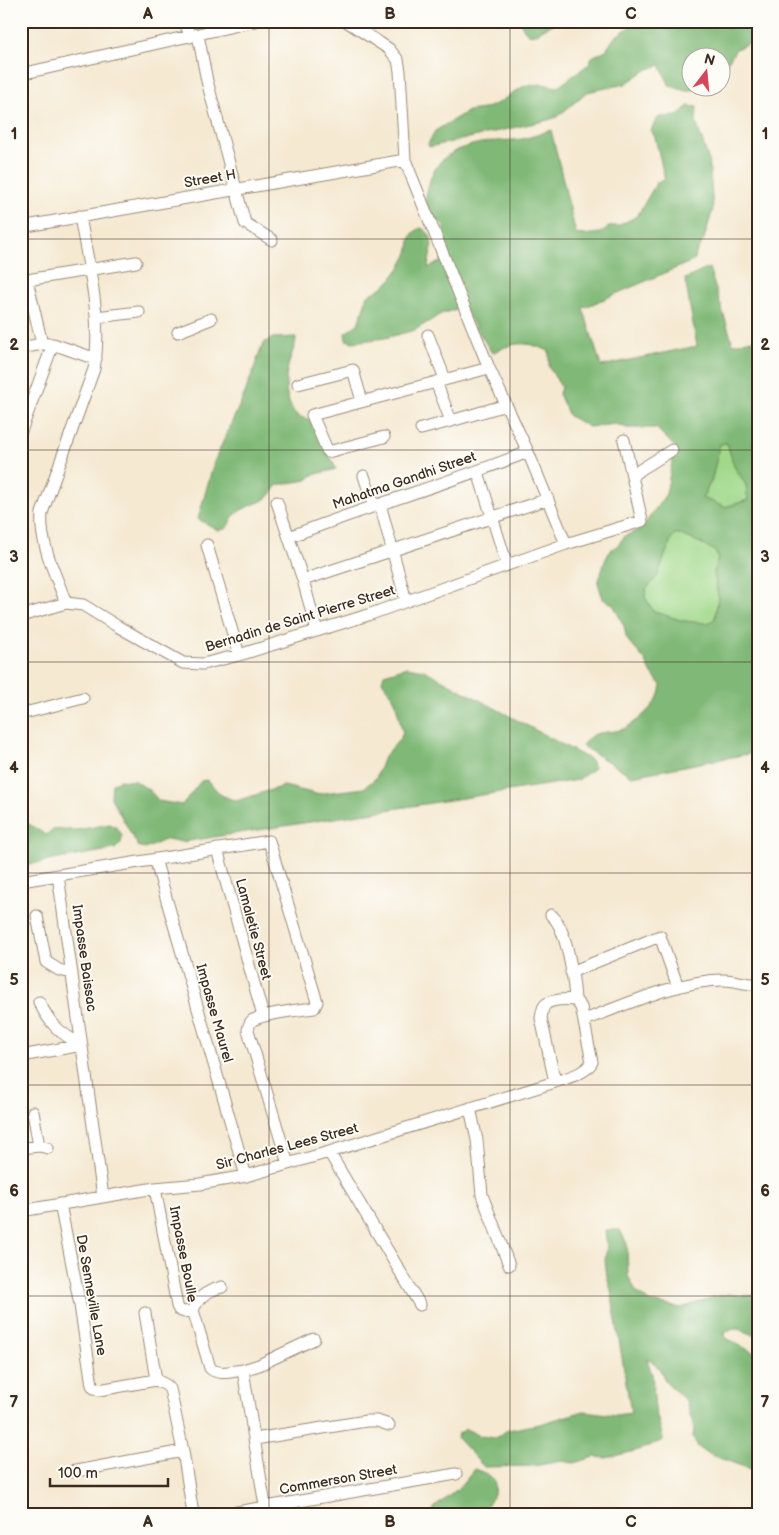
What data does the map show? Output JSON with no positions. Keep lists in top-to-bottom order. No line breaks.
{"streets":{"street":["Street H","Mahatma Gandhi Street","Bernadin de Saint Pierre Street","Lamaletie Street","Impasse Baissac","Impasse Maurel","Sir Charles Lees Street","Impasse Boulle","De Senneville Lane","Commerson Street"]},"crossings":[["Impasse Baissac","Sir Charles Lees Street"],["Impasse Maurel","Sir Charles Lees Street"],["Sir Charles Lees Street","Impasse Boulle"],["Sir Charles Lees Street","De Senneville Lane"]],"scale_bar":"100 m","north":"top","grid":{"columns":["A","B","C"],"rows":["1","2","3","4","5","6","7"]}}
